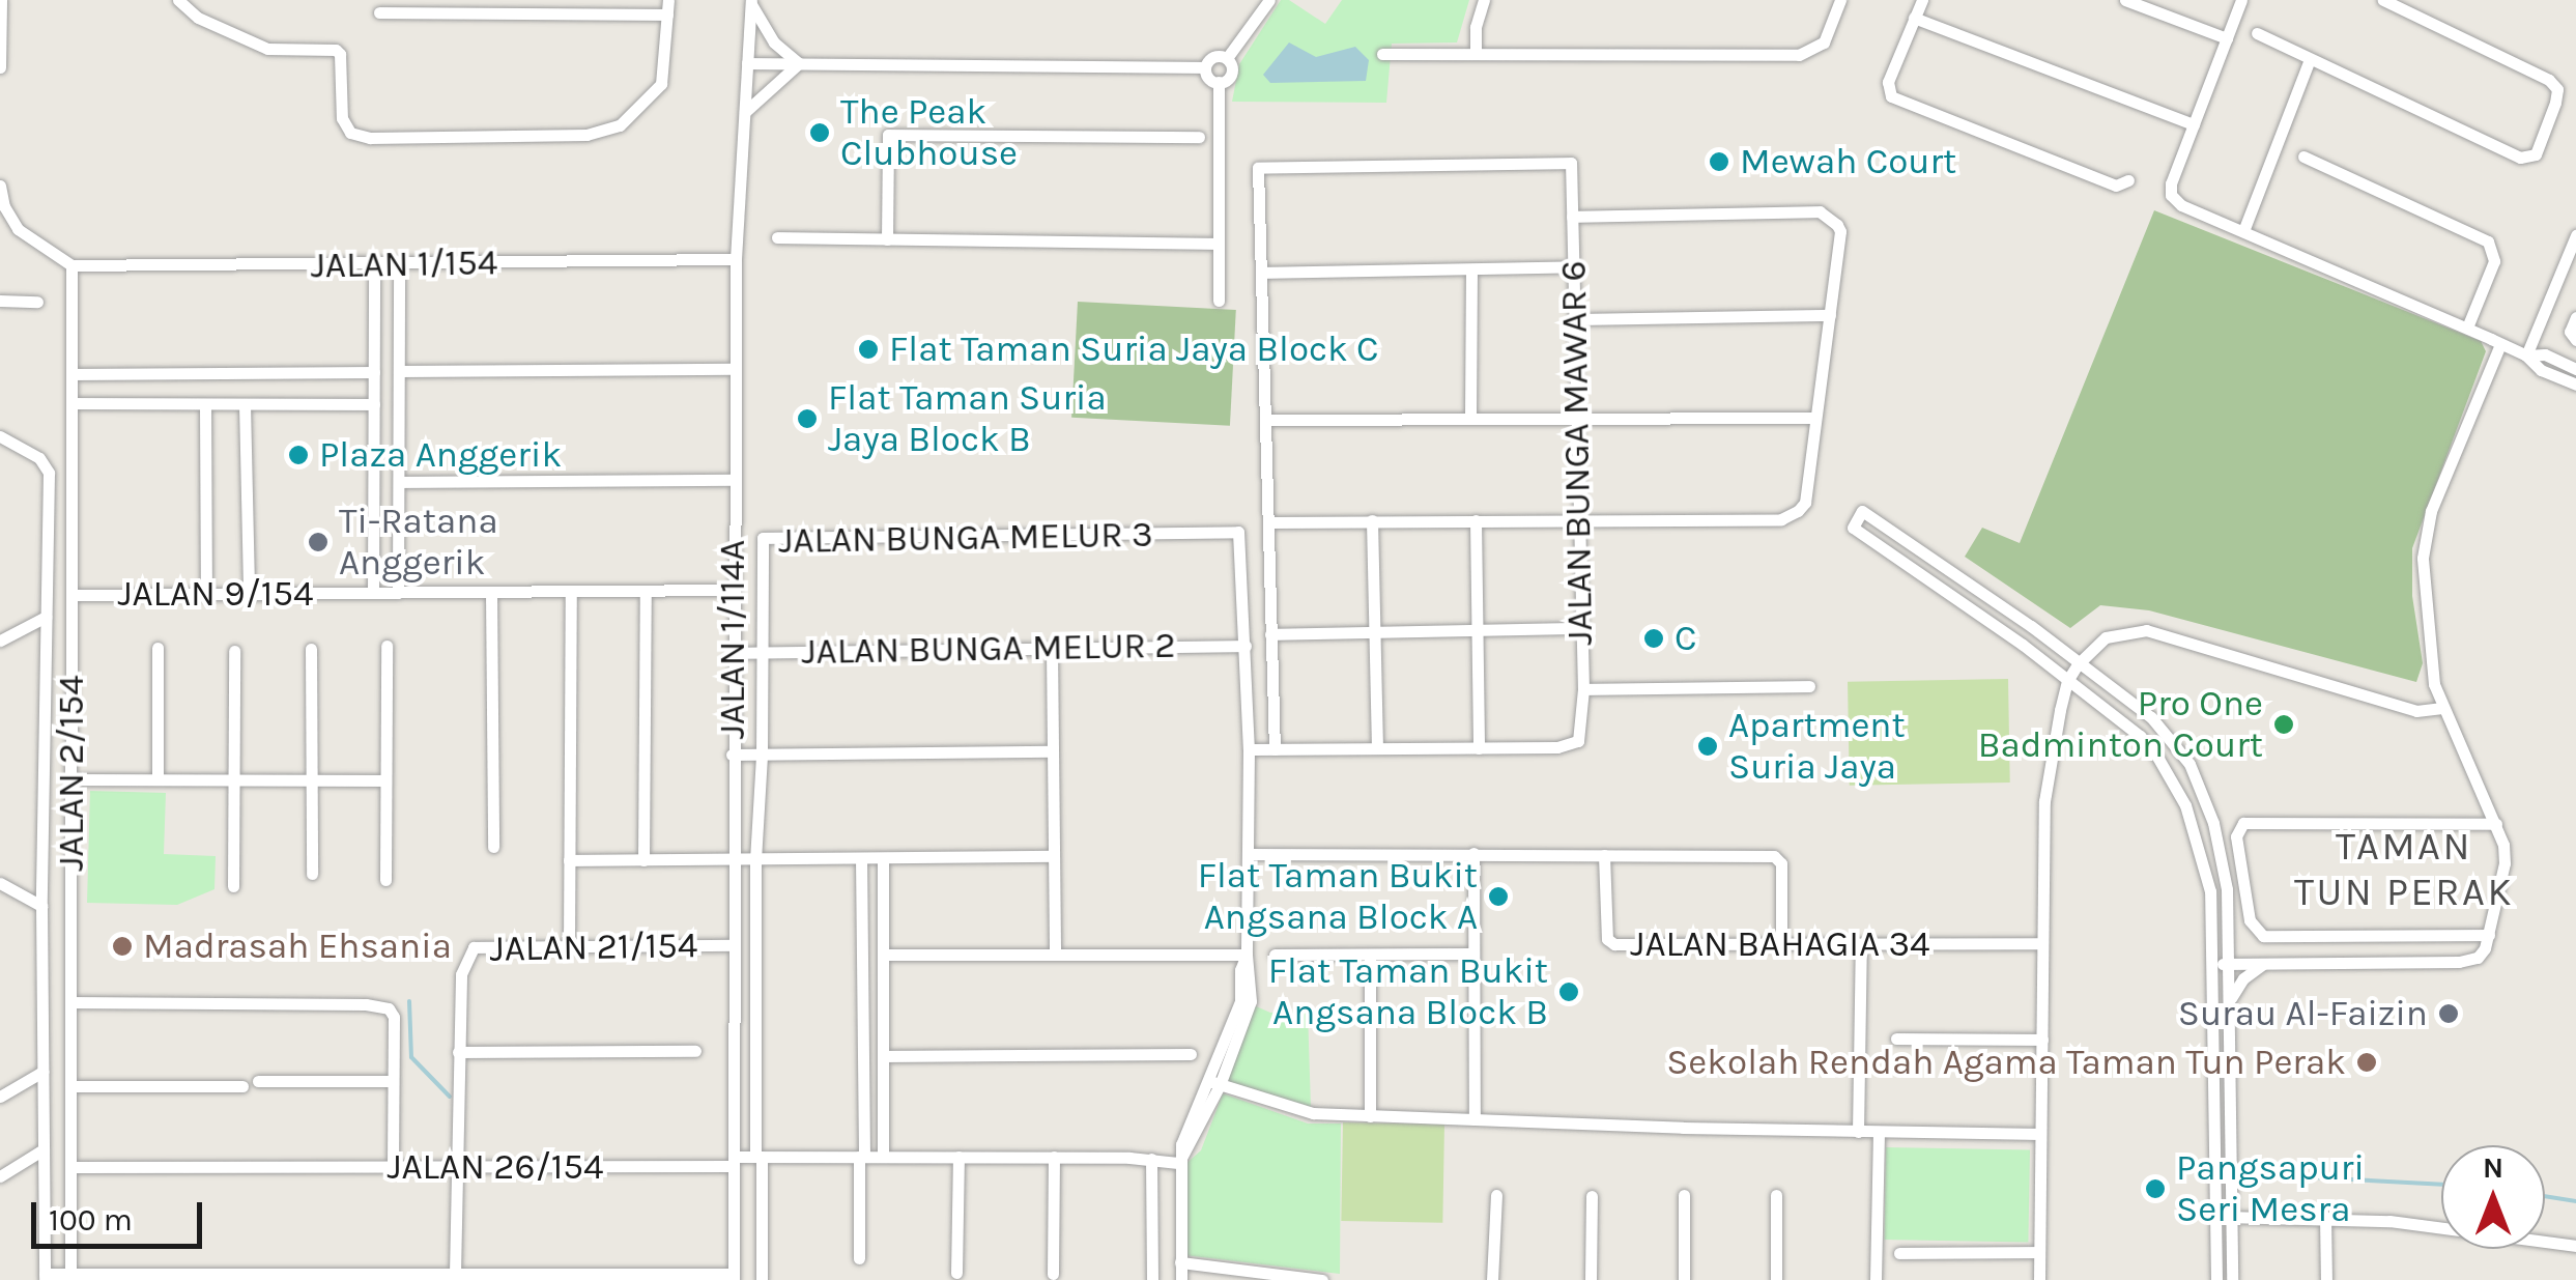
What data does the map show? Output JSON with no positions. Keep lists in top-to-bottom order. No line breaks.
{"streets":{"street":["JALAN 1/154","JALAN BUNGA MAWAR 6","JALAN BUNGA MELUR 3","JALAN 9/154","JALAN 1/114A","JALAN BUNGA MELUR 2","JALAN 2/154","JALAN BAHAGIA 34","JALAN 21/154","JALAN 26/154"]},"crossings":[["JALAN 1/154","JALAN 1/114A"],["JALAN 1/154","JALAN 2/154"],["JALAN BUNGA MELUR 3","JALAN BUNGA MELUR 2"],["JALAN BUNGA MELUR 3","JALAN 26/154"],["JALAN 9/154","JALAN 1/114A"],["JALAN 9/154","JALAN 2/154"],["JALAN 1/114A","JALAN BUNGA MELUR 2"],["JALAN 1/114A","JALAN 21/154"],["JALAN 1/114A","JALAN 26/154"],["JALAN 2/154","JALAN 26/154"],["JALAN 21/154","JALAN 26/154"]],"districts":["TAMAN TUN PERAK"],"places":["The Peak Clubhouse","Mewah Court","Flat Taman Suria Jaya Block C","Flat Taman Suria Jaya Block B","Plaza Anggerik","Ti-Ratana Anggerik","C","Pro One Badminton Court","Apartment Suria Jaya","Flat Taman Bukit Angsana Block A","Madrasah Ehsania","Flat Taman Bukit Angsana Block B","Surau Al-Faizin","Sekolah Rendah Agama Taman Tun Perak","Pangsapuri Seri Mesra"],"scale_bar":"100 m","north":"top"}
